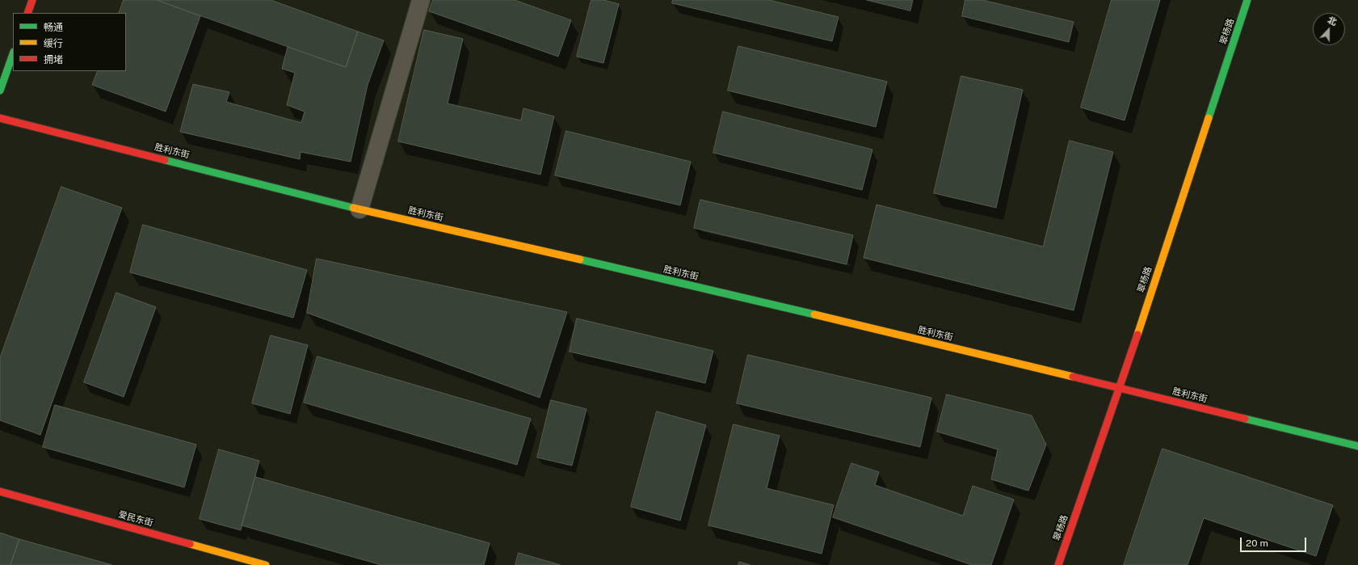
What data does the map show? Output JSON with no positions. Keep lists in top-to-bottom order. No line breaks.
{"streets":{"street":["翠杨路","胜利东街","爱民东街"]},"crossings":[["翠杨路","胜利东街"]],"legend":["畅通","缓行","拥堵"],"scale_bar":"20 m","north":"top"}
